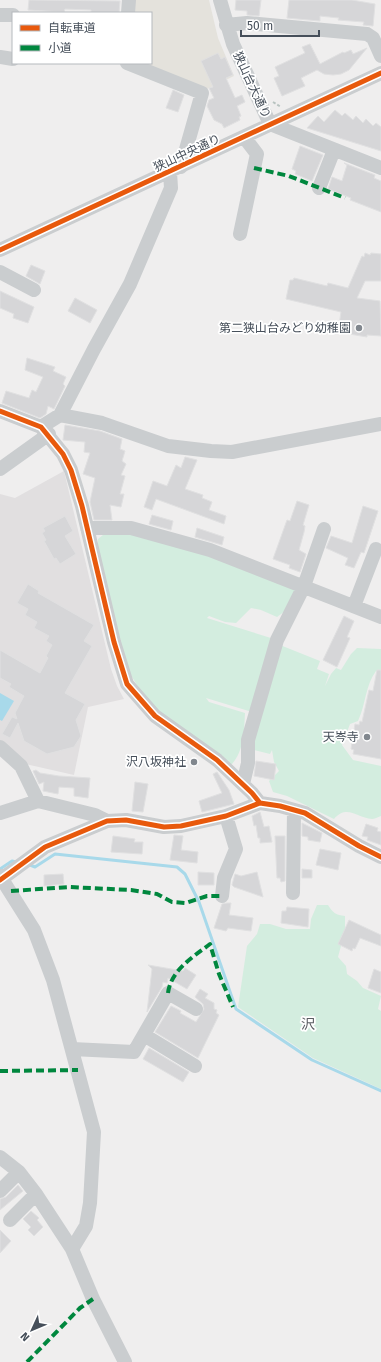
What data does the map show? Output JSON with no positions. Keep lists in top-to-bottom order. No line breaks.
{"streets":{"street":["狭山台大通り","狭山中央通り"]},"crossings":[["狭山台大通り","狭山中央通り"]],"districts":["沢"],"places":["第二狭山台みどり幼稚園","天岑寺","沢八坂神社"],"legend":["自転車道","小道"],"scale_bar":"50 m","north":"bottom left"}
